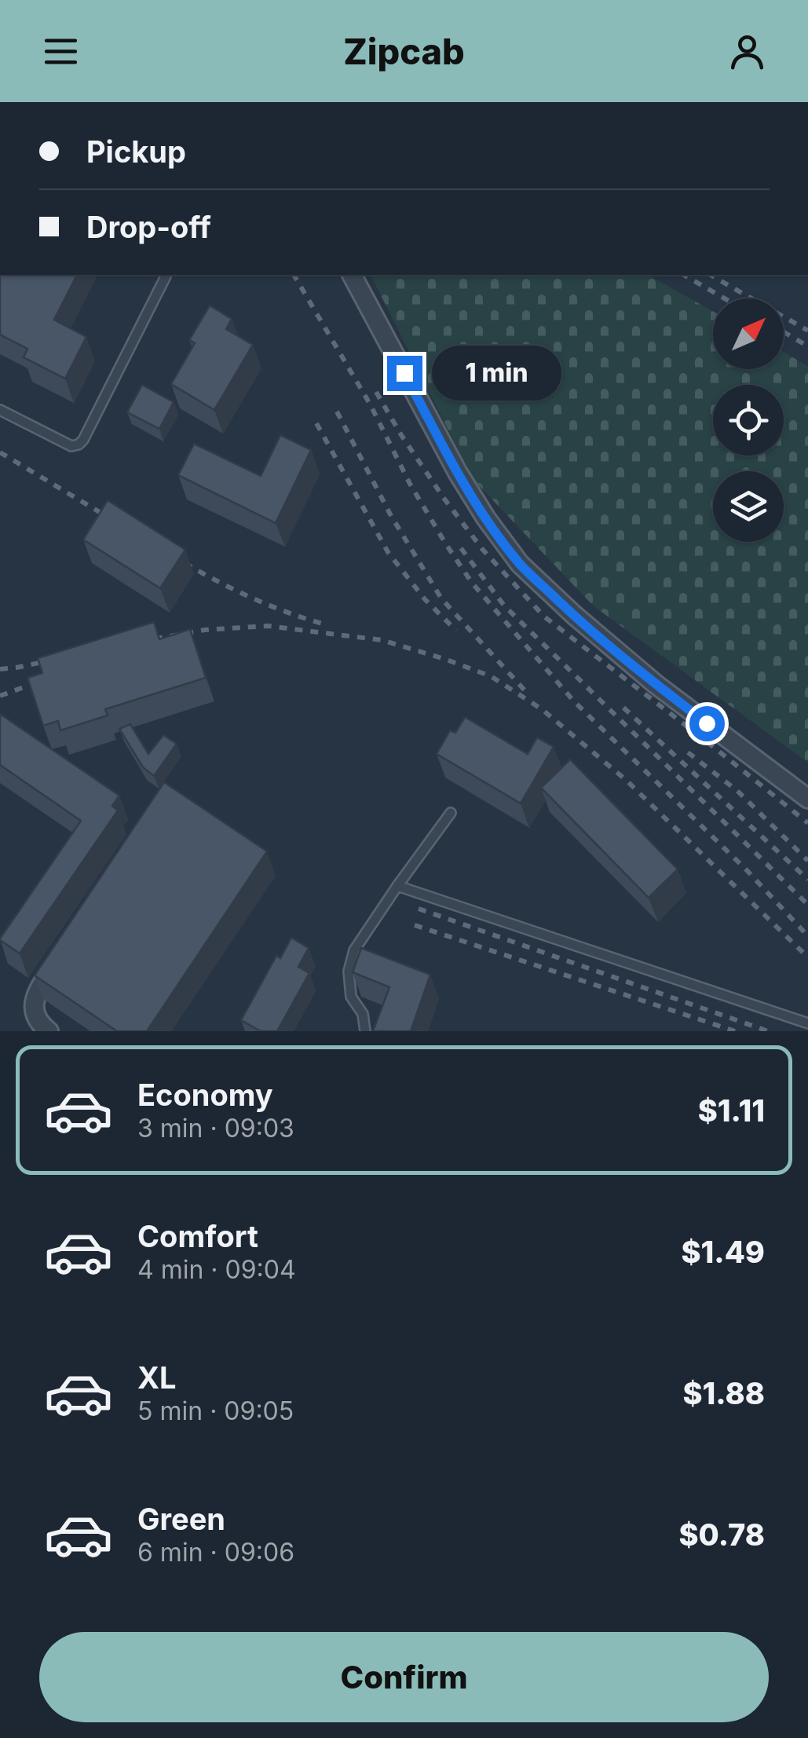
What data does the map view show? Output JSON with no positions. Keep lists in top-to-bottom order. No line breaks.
{"north":"top right","page":{"header":"Zipcab","banner":["Pickup","Drop-off"],"bubble":"1 min","list":[{"name":"Economy","note":"3 min · 09:03","value":"$1.11"},{"name":"Comfort","note":"4 min · 09:04","value":"$1.49"},{"name":"XL","note":"5 min · 09:05","value":"$1.88"},{"name":"Green","note":"6 min · 09:06","value":"$0.78"}],"buttons":"Confirm"}}
